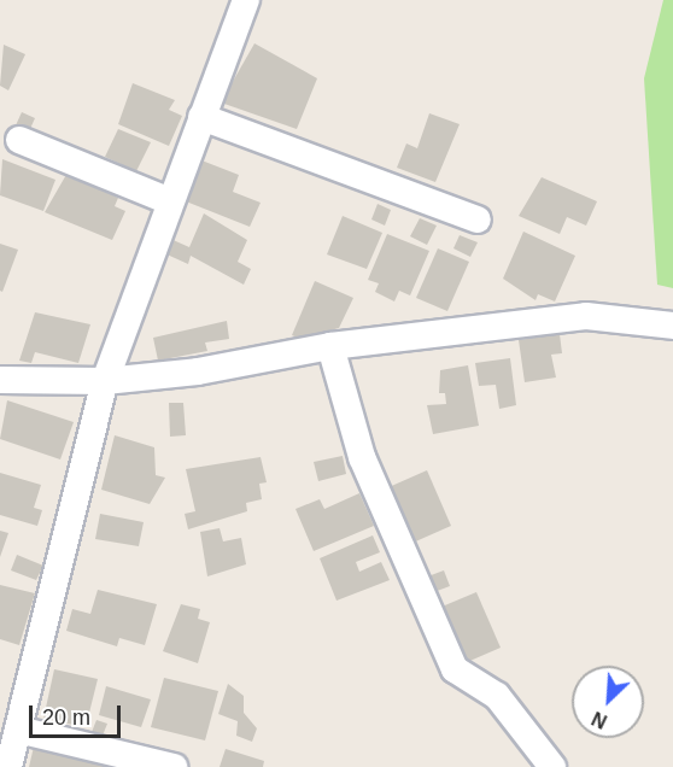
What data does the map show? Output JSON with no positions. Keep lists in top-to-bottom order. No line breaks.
{"scale_bar":"20 m","north":"bottom left"}
